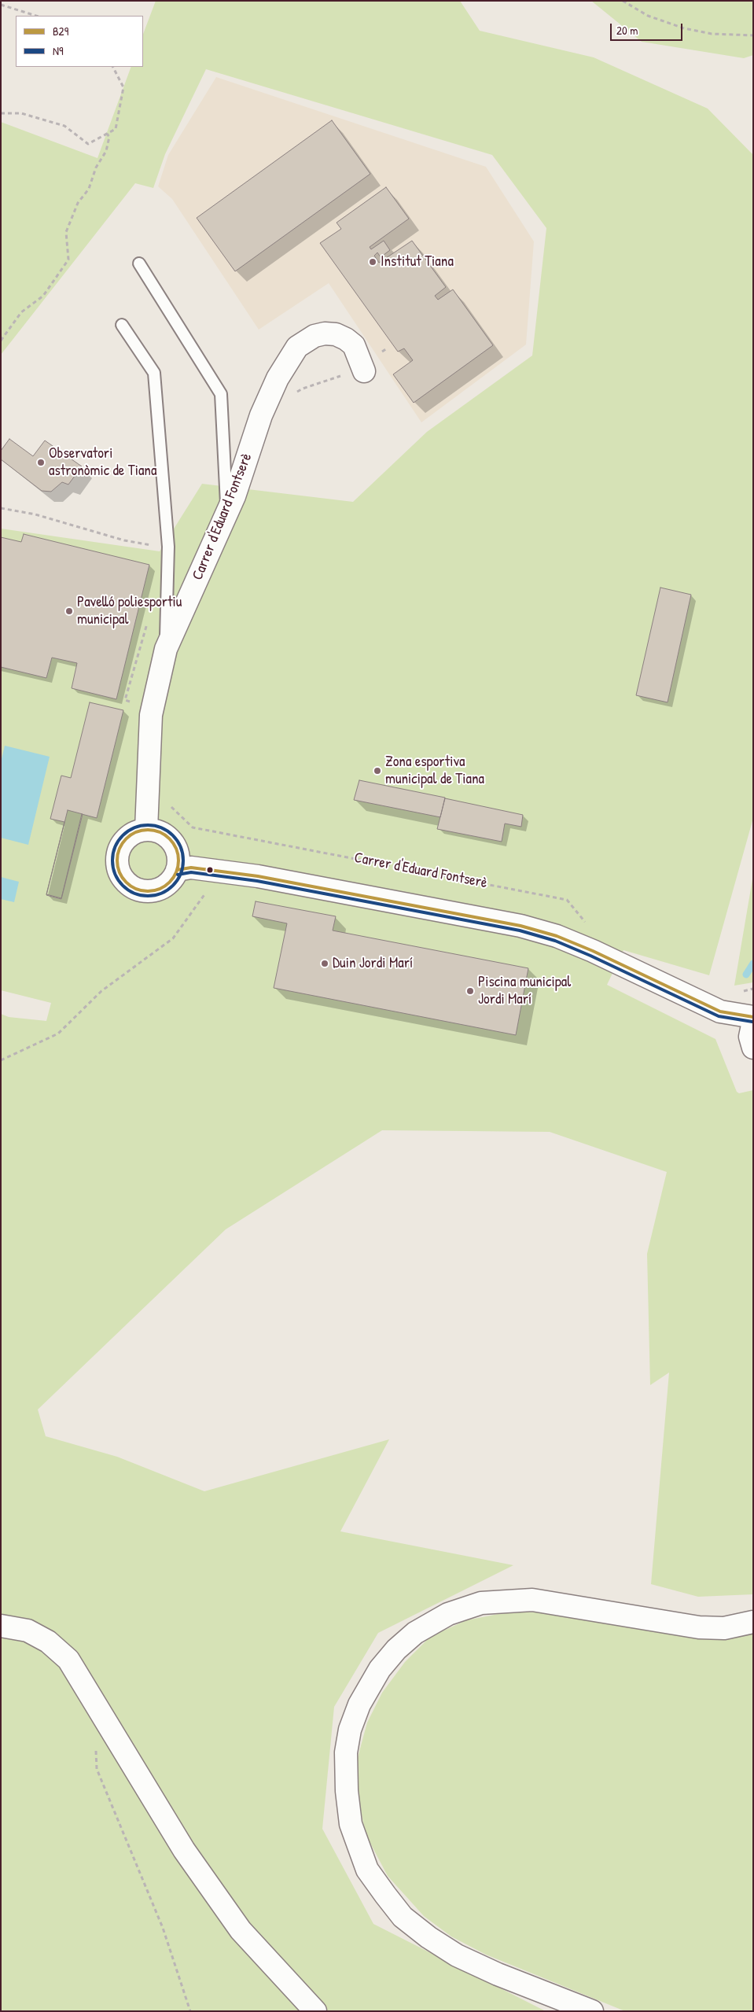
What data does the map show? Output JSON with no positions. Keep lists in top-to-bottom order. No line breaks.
{"streets":{"street":["Carrer d'Eduard Fontserè"]},"places":["Institut Tiana","Observatori astronòmic de Tiana","Pavelló poliesportiu municipal","Zona esportiva municipal de Tiana","Duin Jordi Marí","Piscina municipal Jordi Marí"],"lines":["transit line N9","transit line B29"],"legend":["B29","N9"],"scale_bar":"20 m"}
